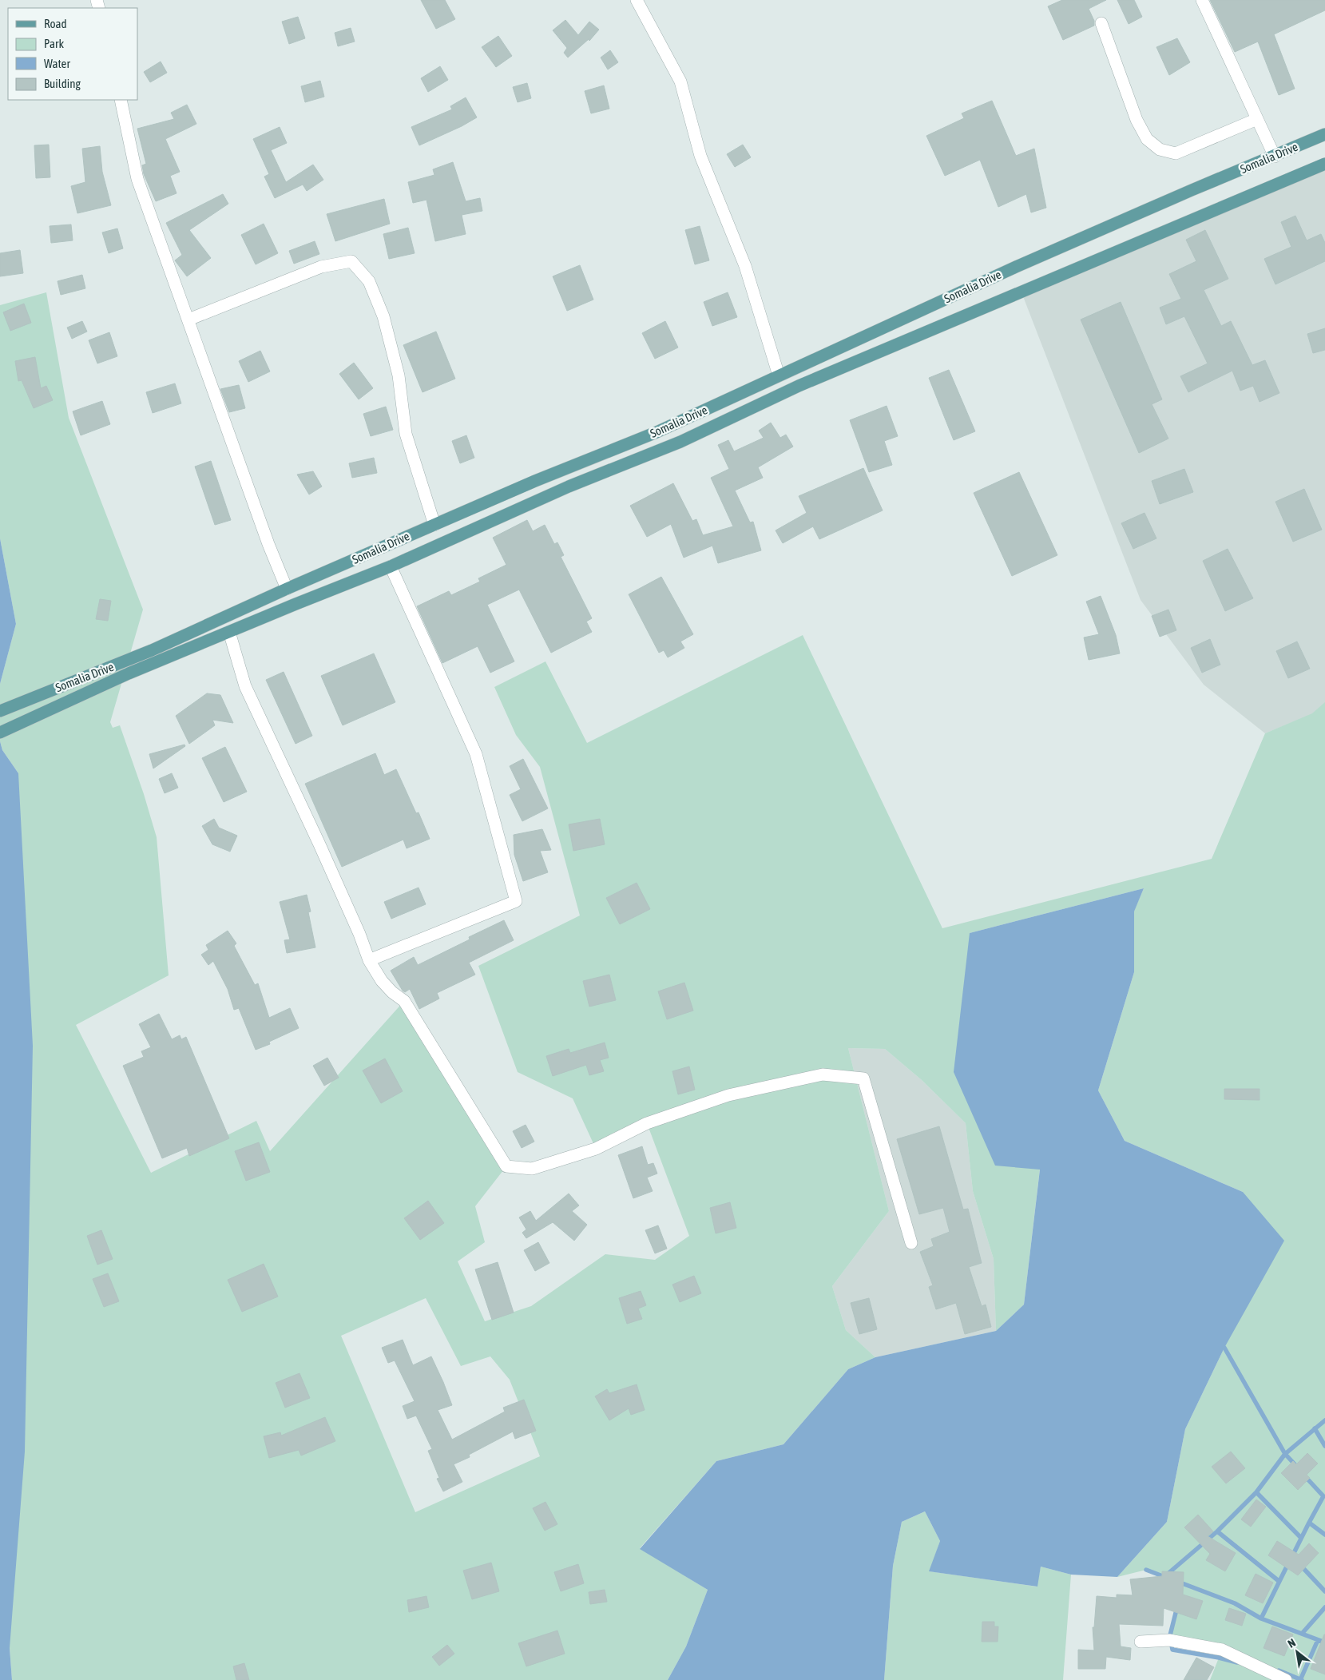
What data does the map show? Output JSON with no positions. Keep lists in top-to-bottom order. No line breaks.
{"streets":{"main road":["Somalia Drive"]},"legend":["Road","Park","Water","Building"],"north":"top left"}
